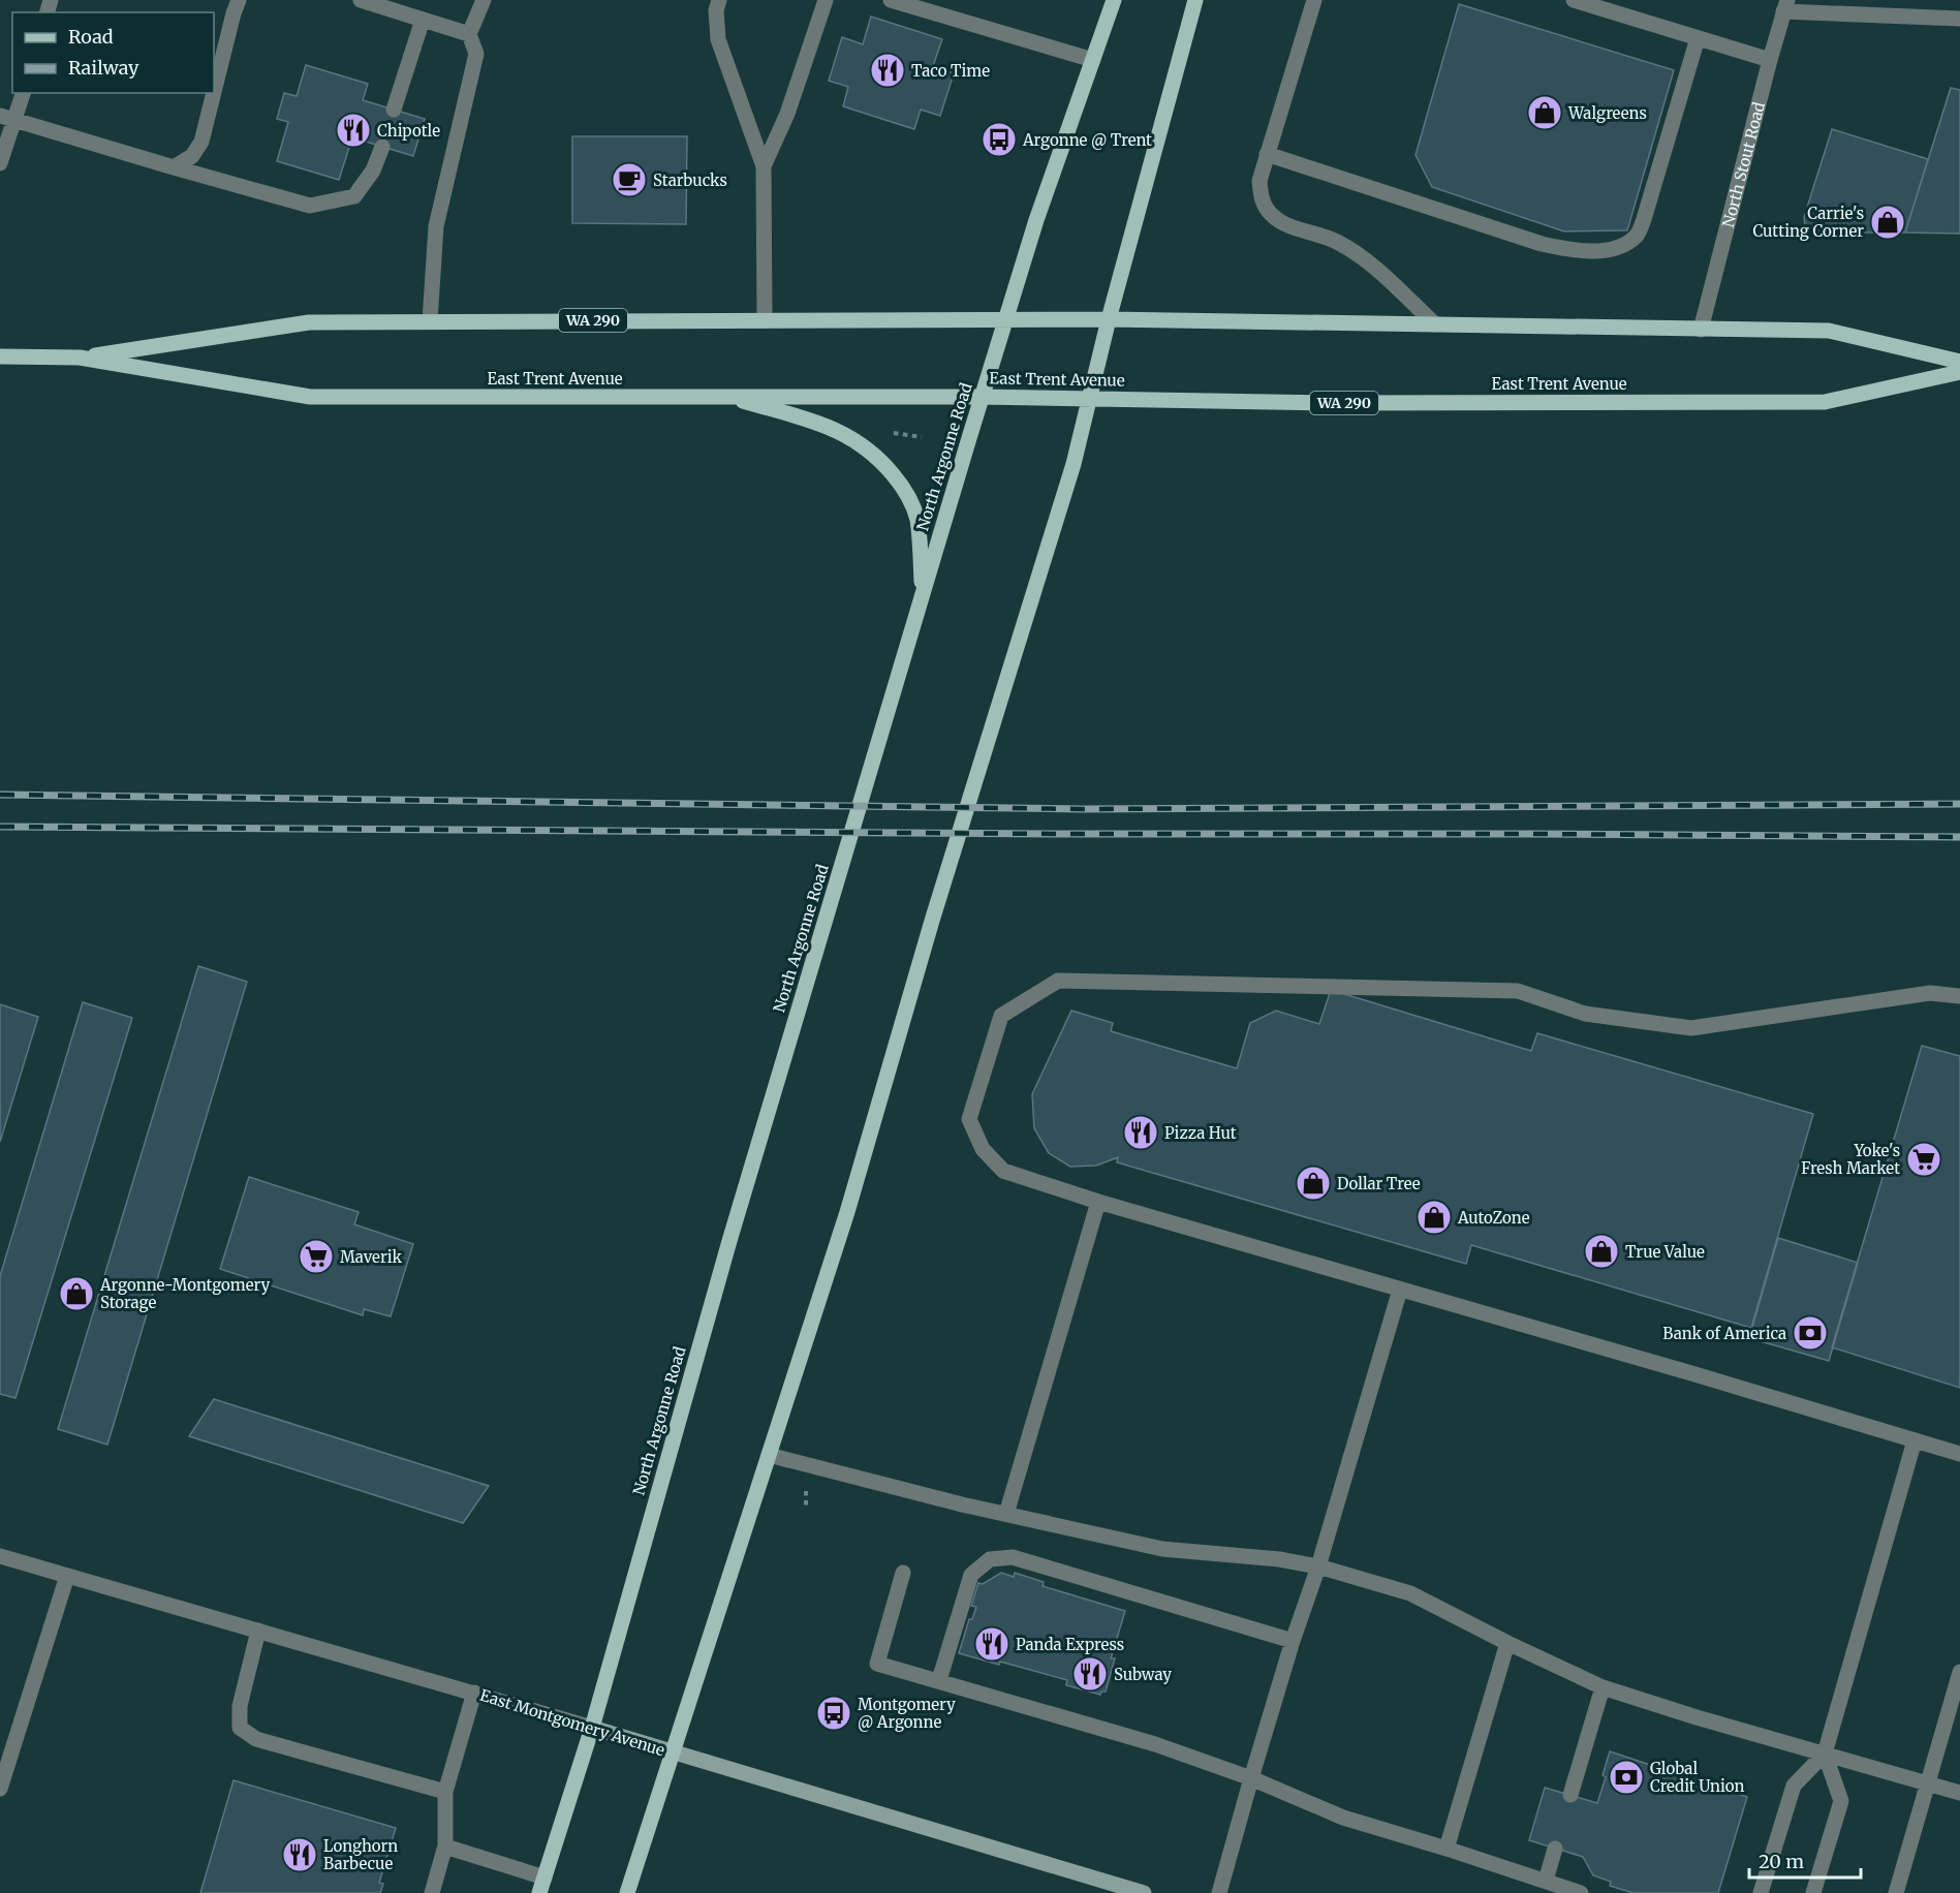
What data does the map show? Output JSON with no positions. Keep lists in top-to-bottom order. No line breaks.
{"streets":{"main road":["WA 290","East Trent Avenue","North Argonne Road","East Montgomery Avenue"],"street":["North Stout Road"]},"crossings":[["North Stout Road","East Trent Avenue"],["East Trent Avenue","North Argonne Road"],["North Argonne Road","East Montgomery Avenue"]],"places":{"restaurant":["Taco Time","Chipotle","Pizza Hut","Panda Express","Subway","Longhorn Barbecue"],"shop":["Walgreens","Carrie's Cutting Corner","Dollar Tree","AutoZone","True Value","Argonne-Montgomery Storage"],"bus stop":["Argonne @ Trent","Montgomery @ Argonne"],"cafe":["Starbucks"],"supermarket":["Yoke's Fresh Market","Maverik"],"bank":["Bank of America","Global Credit Union"]},"legend":["Road","Railway"],"scale_bar":"20 m"}
